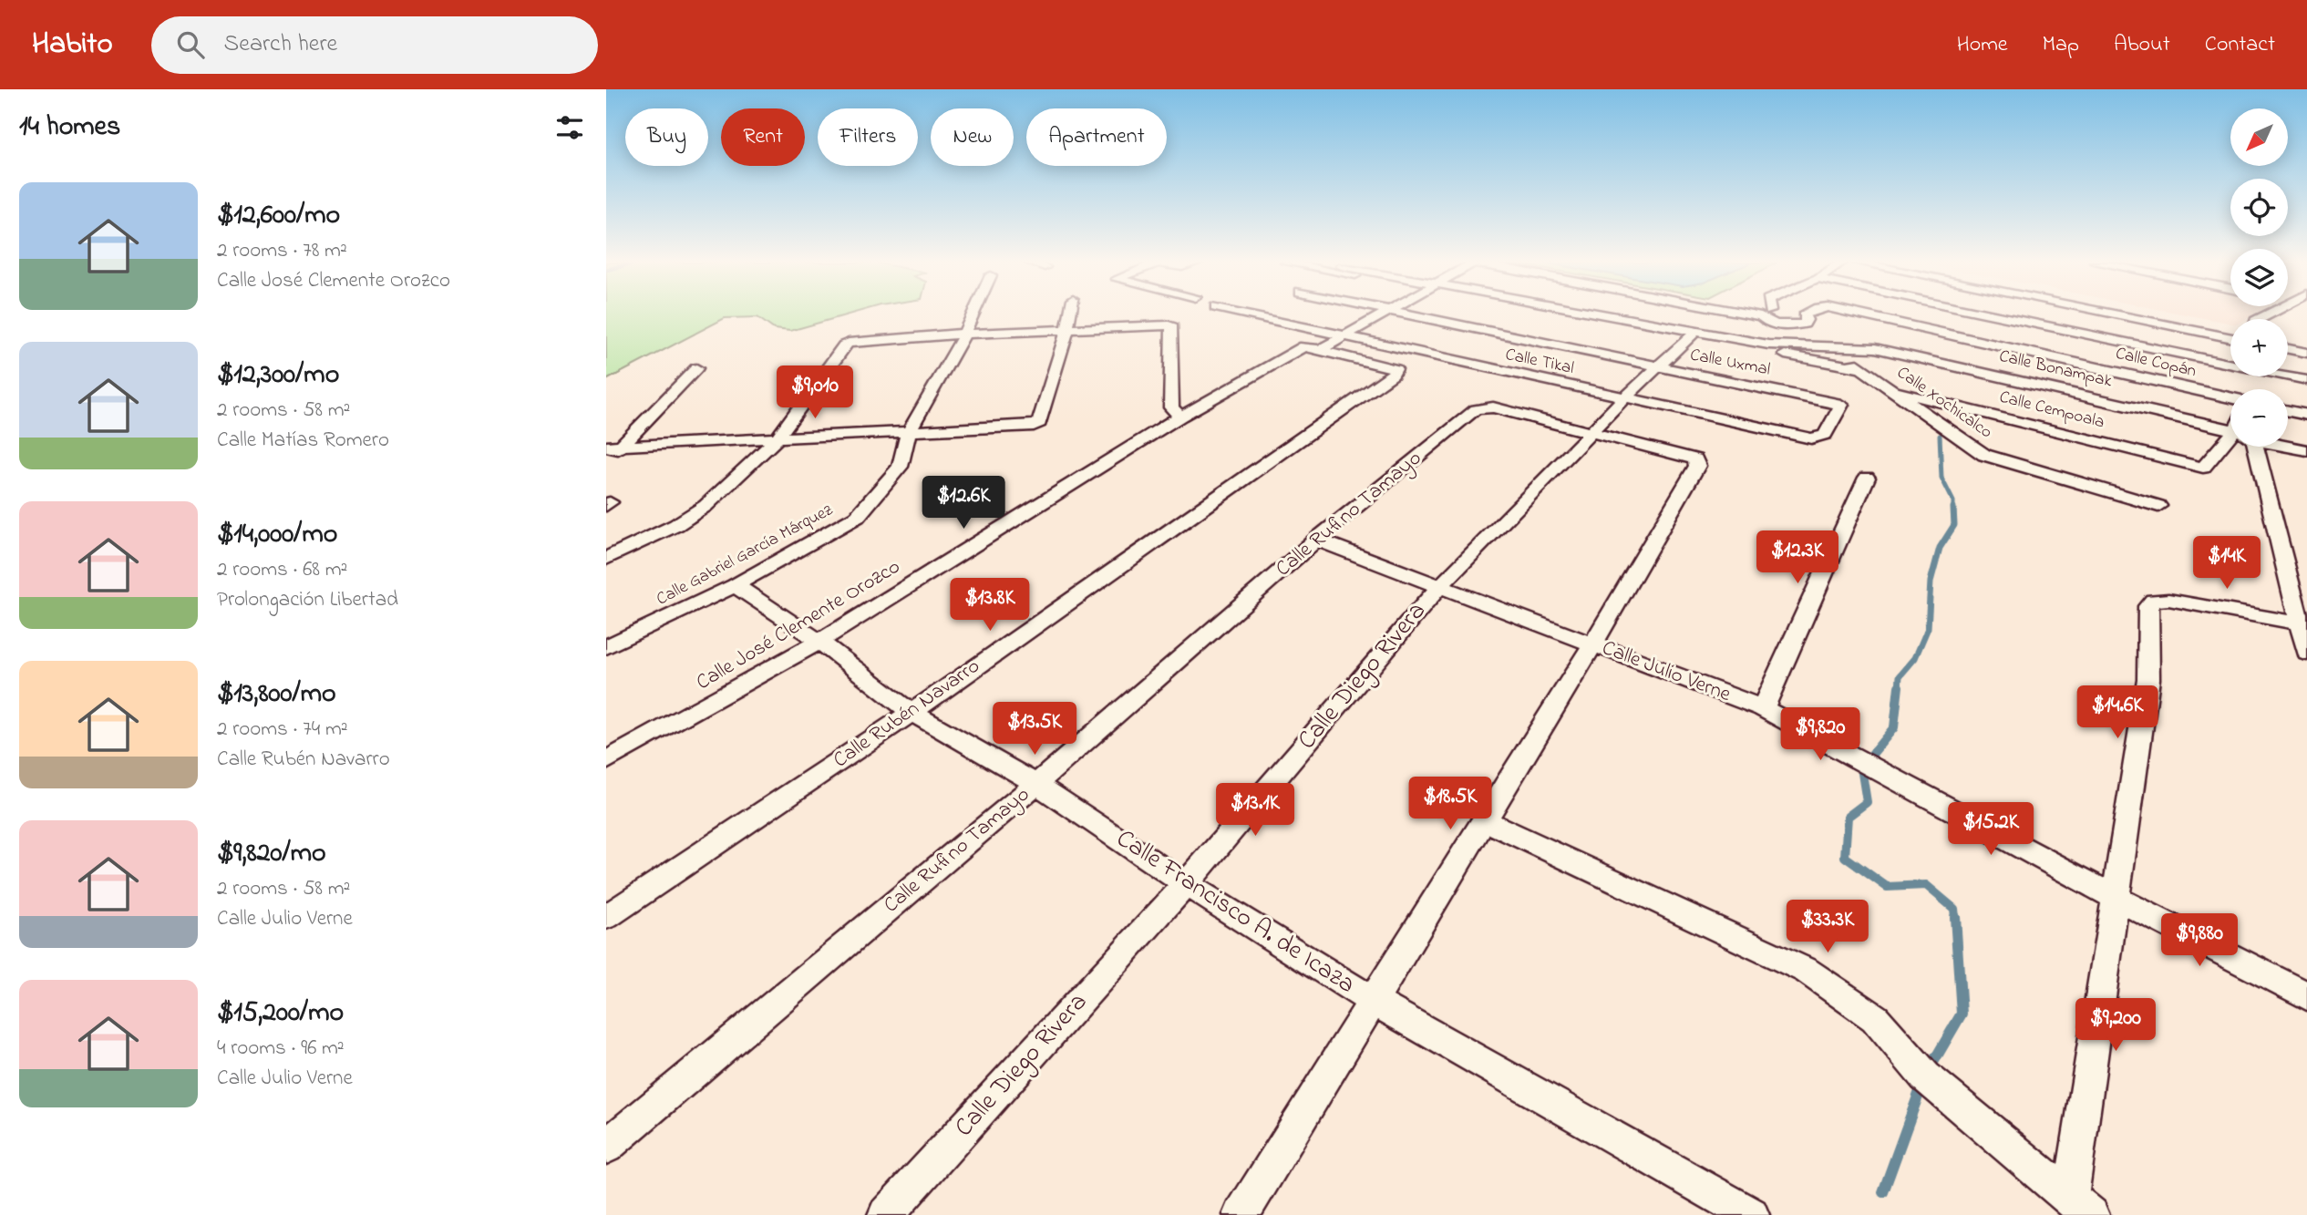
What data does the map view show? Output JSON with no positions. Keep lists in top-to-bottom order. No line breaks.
{"streets":{"street":["Calle Tikal","Calle Uxmal","Calle Copán","Calle Bonampak","Calle Xochicalco","Calle Cempoala","Calle Rufino Tamayo","Calle Gabriel García Márquez","Calle José Clemente Orozco","Calle Julio Verne","Calle Diego Rivera","Calle Rubén Navarro","Calle Francisco A. de Icaza"]},"crossings":[["Calle Tikal","Calle Uxmal"],["Calle Tikal","Calle José Clemente Orozco"],["Calle Tikal","Calle Diego Rivera"],["Calle Uxmal","Calle Diego Rivera"],["Calle Bonampak","Calle Xochicalco"],["Calle Xochicalco","Calle Cempoala"],["Calle Rufino Tamayo","Calle Julio Verne"],["Calle Rufino Tamayo","Calle Diego Rivera"],["Calle Rufino Tamayo","Calle Francisco A. de Icaza"],["Calle Gabriel García Márquez","Calle Francisco A. de Icaza"],["Calle José Clemente Orozco","Calle Rubén Navarro"],["Calle José Clemente Orozco","Calle Francisco A. de Icaza"],["Calle Julio Verne","Calle Diego Rivera"],["Calle Diego Rivera","Calle Francisco A. de Icaza"],["Calle Rubén Navarro","Calle Francisco A. de Icaza"]],"north":"bottom left","page":{"header":"Habito","search":"Search here","nav":["Home","Map","About","Contact"],"heading":"14 homes","map_buttons":["+","−"],"chip":["Buy","Rent","Filters","New","Apartment"],"list":[{"name":"$12,600/mo","note":"2 rooms · 78 m² · Calle José Clemente Orozco"},{"name":"$12,300/mo","note":"2 rooms · 58 m² · Calle Matías Romero"},{"name":"$14,000/mo","note":"2 rooms · 68 m² · Prolongación Libertad"},{"name":"$13,800/mo","note":"2 rooms · 74 m² · Calle Rubén Navarro"},{"name":"$9,820/mo","note":"2 rooms · 58 m² · Calle Julio Verne"},{"name":"$15,200/mo","note":"4 rooms · 96 m² · Calle Julio Verne"}],"price":["$9,010","$12.6K","$12.3K","$14K","$13.8K","$14.6K","$13.5K","$9,820","$18.5K","$13.1K","$15.2K","$33.3K","$9,880","$9,200"]}}
